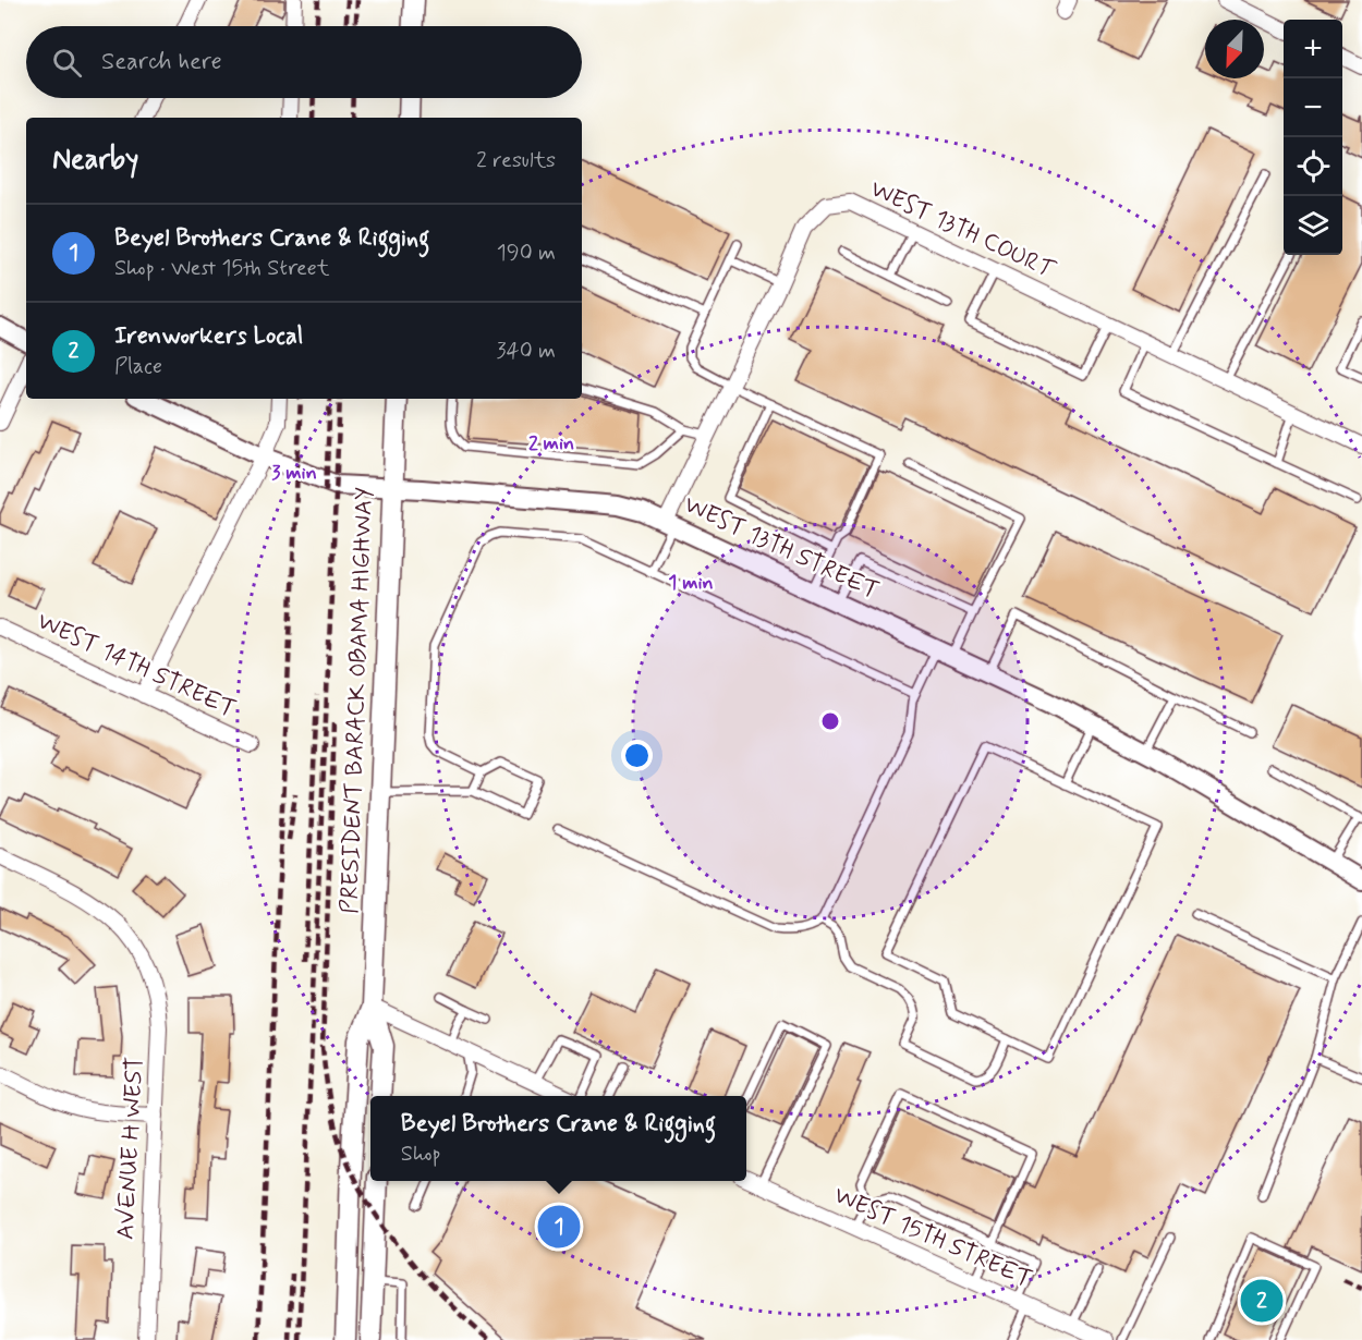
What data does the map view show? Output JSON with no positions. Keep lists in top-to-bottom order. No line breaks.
{"streets":{"main road":["PRESIDENT BARACK OBAMA HIGHWAY"],"street":["WEST 13TH COURT","WEST 13TH STREET","WEST 14TH STREET","AVENUE H WEST","WEST 15TH STREET"]},"crossings":[["WEST 13TH COURT","WEST 13TH STREET"],["WEST 13TH STREET","PRESIDENT BARACK OBAMA HIGHWAY"]],"north":"bottom left","page":{"map_buttons":["+","−"],"search":"Search here","heading":["Nearby","2 results"],"list":[{"mark":"1","name":"Beyel Brothers Crane & Rigging","note":"Shop · West 15th Street","value":"190 m"},{"mark":"2","name":"Irenworkers Local","note":"Place","value":"340 m"}],"popup":["Beyel Brothers Crane & Rigging","Shop"],"pins":["1","2"]},"rings":["2 min","3 min","1 min"]}
